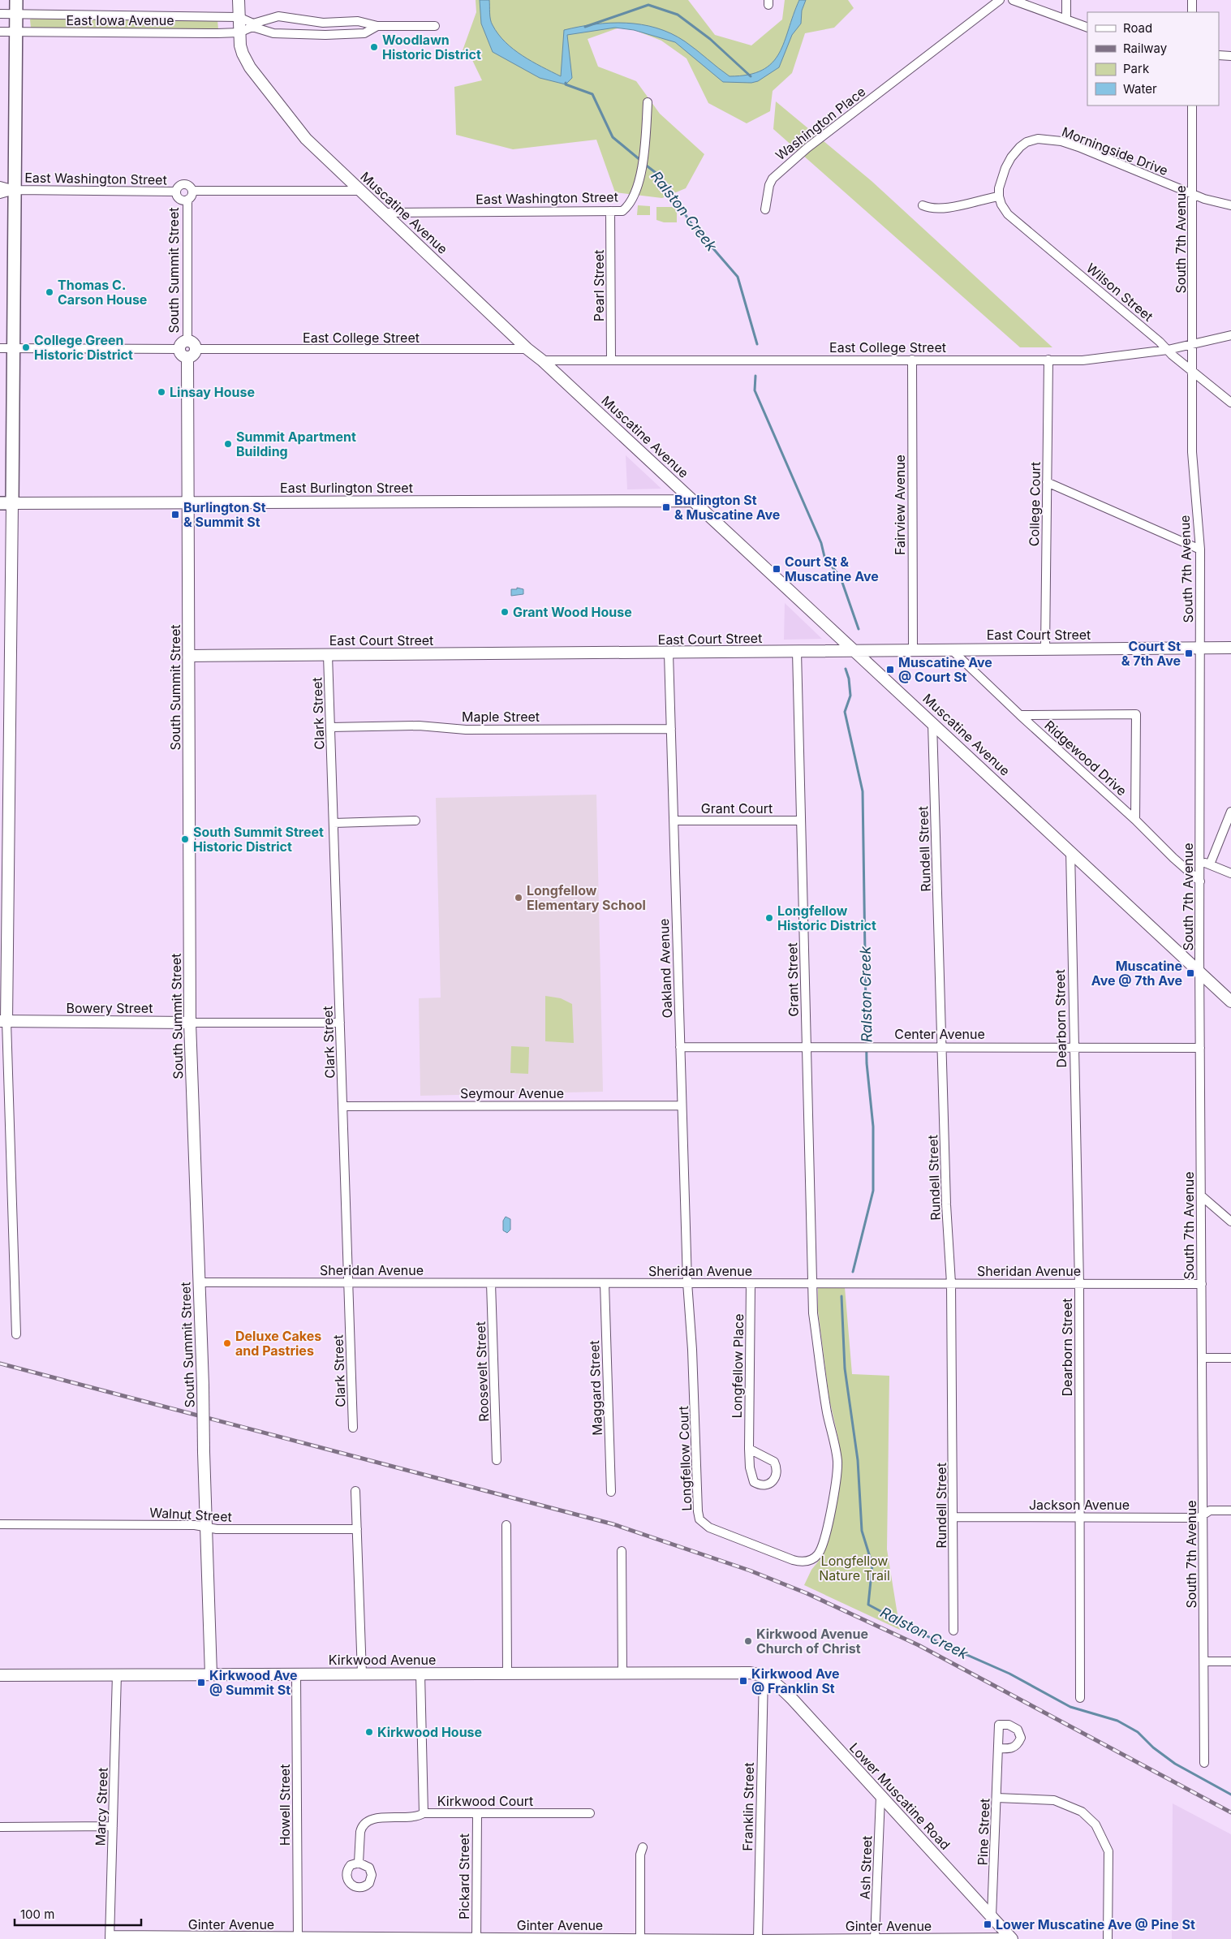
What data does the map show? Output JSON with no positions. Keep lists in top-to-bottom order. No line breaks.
{"streets":{"street":["East Iowa Avenue","Washington Place","Morningside Drive","East Washington Street","Muscatine Avenue","South 7th Avenue","South Summit Street","Pearl Street","Wilson Street","East College Street","East Burlington Street","College Court","Fairview Avenue","East Court Street","Clark Street","Maple Street","Ridgewood Drive","Grant Court","Rundell Street","Oakland Avenue","Grant Street","Bowery Street","Dearborn Street","Center Avenue","Seymour Avenue","Sheridan Avenue","Longfellow Place","Roosevelt Street","Maggard Street","Longfellow Court","Jackson Avenue","Walnut Street","Kirkwood Avenue","Lower Muscatine Road","Kirkwood Court","Howell Street","Marcy Street","Franklin Street","Pine Street","Ash Street","Pickard Street","Ginter Avenue"]},"crossings":[["East Iowa Avenue","Muscatine Avenue"],["Morningside Drive","South 7th Avenue"],["Morningside Drive","Wilson Street"],["East Washington Street","Muscatine Avenue"],["East Washington Street","South Summit Street"],["East Washington Street","Pearl Street"],["Muscatine Avenue","South 7th Avenue"],["Muscatine Avenue","East College Street"],["Muscatine Avenue","East Burlington Street"],["Muscatine Avenue","East Court Street"],["Muscatine Avenue","Rundell Street"],["Muscatine Avenue","Dearborn Street"],["South 7th Avenue","Wilson Street"],["South 7th Avenue","East College Street"],["South 7th Avenue","East Court Street"],["South 7th Avenue","Ridgewood Drive"],["South 7th Avenue","Center Avenue"],["South 7th Avenue","Sheridan Avenue"],["South 7th Avenue","Jackson Avenue"],["South Summit Street","East College Street"],["South Summit Street","East Burlington Street"],["South Summit Street","East Court Street"],["South Summit Street","Bowery Street"],["South Summit Street","Sheridan Avenue"],["South Summit Street","Walnut Street"],["South Summit Street","Kirkwood Avenue"],["Pearl Street","East College Street"],["Wilson Street","East College Street"],["East College Street","College Court"],["East College Street","Fairview Avenue"],["College Court","East Court Street"],["Fairview Avenue","East Court Street"],["East Court Street","Clark Street"],["East Court Street","Ridgewood Drive"],["East Court Street","Oakland Avenue"],["East Court Street","Grant Street"],["Clark Street","Maple Street"],["Clark Street","Bowery Street"],["Clark Street","Seymour Avenue"],["Clark Street","Sheridan Avenue"],["Maple Street","Oakland Avenue"],["Grant Court","Oakland Avenue"],["Grant Court","Grant Street"],["Rundell Street","Center Avenue"],["Rundell Street","Sheridan Avenue"],["Rundell Street","Jackson Avenue"],["Oakland Avenue","Center Avenue"],["Oakland Avenue","Seymour Avenue"],["Oakland Avenue","Sheridan Avenue"],["Oakland Avenue","Longfellow Court"],["Grant Street","Center Avenue"],["Grant Street","Sheridan Avenue"],["Grant Street","Longfellow Court"],["Dearborn Street","Center Avenue"],["Dearborn Street","Sheridan Avenue"],["Dearborn Street","Jackson Avenue"],["Sheridan Avenue","Longfellow Place"],["Sheridan Avenue","Roosevelt Street"],["Sheridan Avenue","Maggard Street"],["Sheridan Avenue","Longfellow Court"],["Kirkwood Avenue","Lower Muscatine Road"],["Kirkwood Avenue","Kirkwood Court"],["Kirkwood Avenue","Howell Street"],["Kirkwood Avenue","Marcy Street"],["Kirkwood Avenue","Franklin Street"],["Lower Muscatine Road","Franklin Street"],["Lower Muscatine Road","Pine Street"],["Lower Muscatine Road","Ash Street"],["Lower Muscatine Road","Ginter Avenue"],["Kirkwood Court","Pickard Street"],["Howell Street","Ginter Avenue"],["Marcy Street","Ginter Avenue"],["Franklin Street","Ginter Avenue"],["Ash Street","Ginter Avenue"],["Pickard Street","Ginter Avenue"]],"water":["Ralston Creek"],"parks":["Longfellow Nature Trail"],"places":{"other":["Woodlawn Historic District","Thomas C. Carson House","College Green Historic District","Linsay House","Summit Apartment Building","Grant Wood House","South Summit Street Historic District","Longfellow Elementary School","Longfellow Historic District","Deluxe Cakes and Pastries","Kirkwood Avenue Church of Christ","Kirkwood House"],"transit":["Burlington St & Muscatine Ave","Burlington St & Summit St","Court St & Muscatine Ave","Court St & 7th Ave","Muscatine Ave @ Court St","Muscatine Ave @ 7th Ave","Kirkwood Ave @ Franklin St","Kirkwood Ave @ Summit St","Lower Muscatine Ave @ Pine St"]},"legend":["Road","Railway","Park","Water"],"scale_bar":"100 m"}
